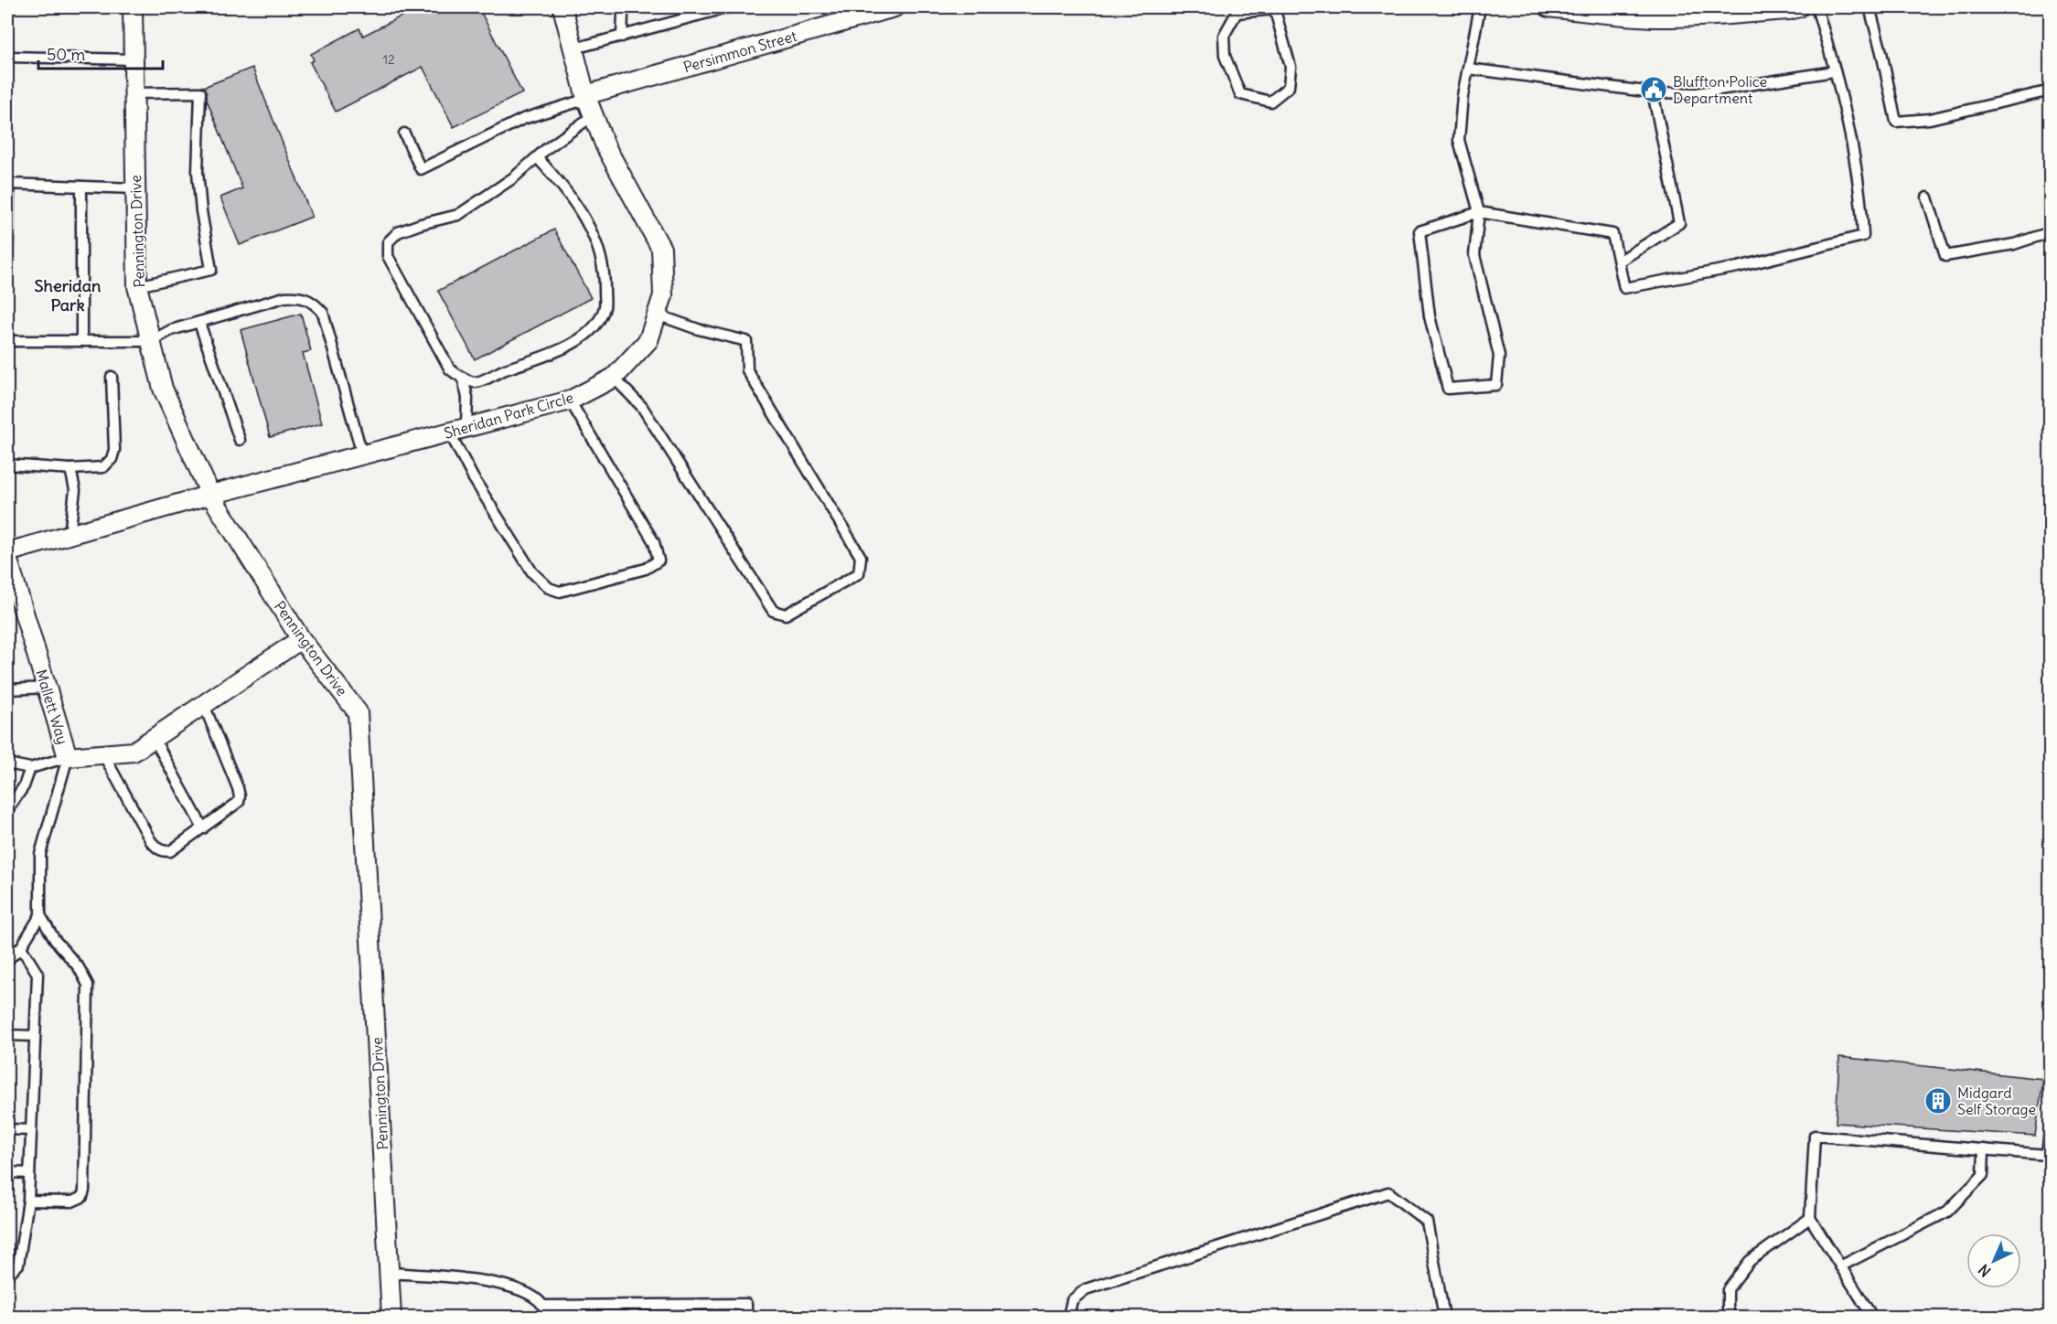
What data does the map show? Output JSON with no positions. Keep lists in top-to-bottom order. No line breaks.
{"streets":{"street":["Persimmon Street","Pennington Drive","Sheridan Park Circle","Mallett Way"]},"crossings":[["Persimmon Street","Sheridan Park Circle"],["Pennington Drive","Sheridan Park Circle"],["Pennington Drive","Mallett Way"]],"districts":["Sheridan Park"],"places":{"public building":["Bluffton Police Department"],"building":["Midgard Self Storage"]},"house_numbers":["12"],"scale_bar":"50 m","north":"bottom left"}
